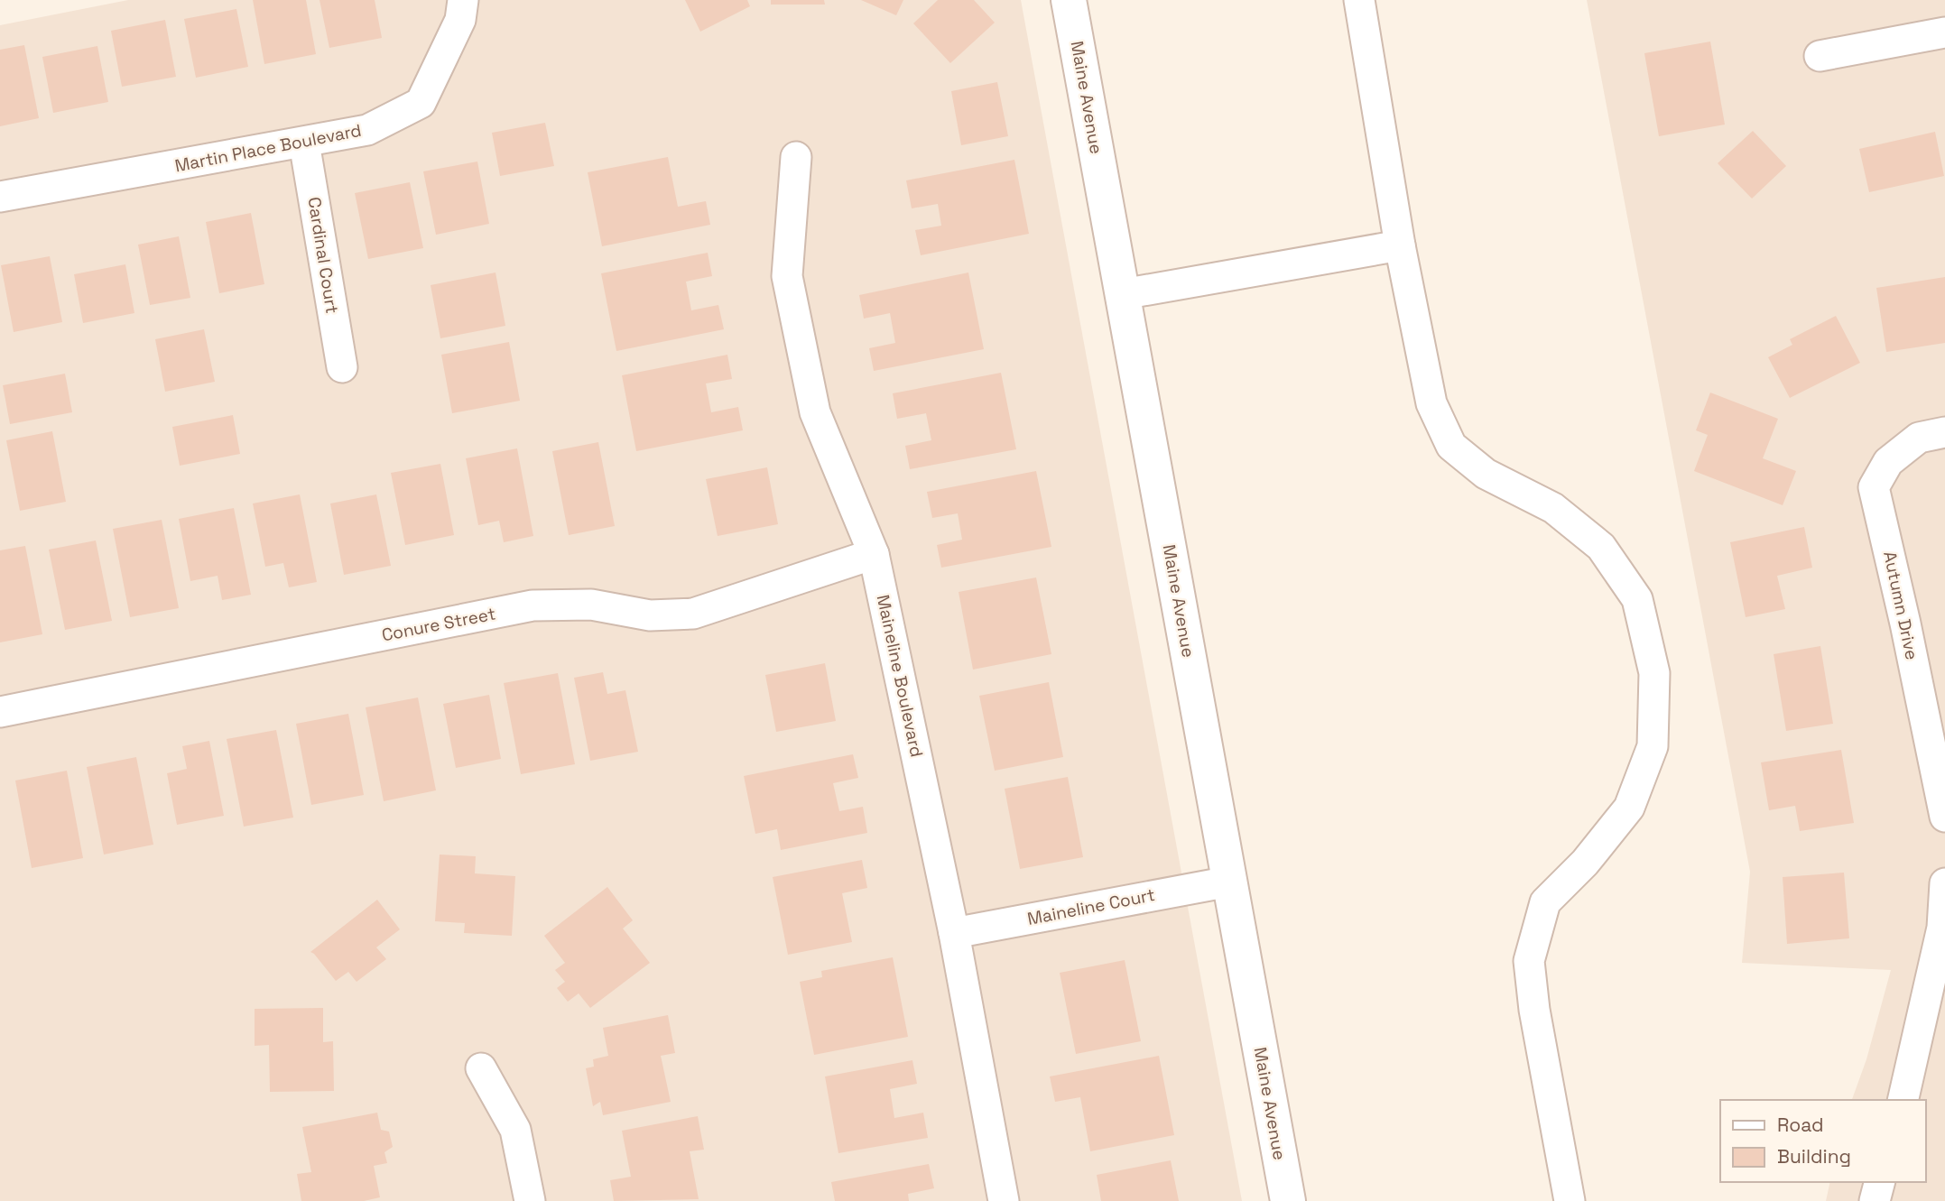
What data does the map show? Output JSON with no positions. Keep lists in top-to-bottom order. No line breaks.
{"streets":{"street":["Maine Avenue","Martin Place Boulevard","Cardinal Court","Autumn Drive","Conure Street","Maineline Boulevard","Maineline Court"]},"crossings":[["Maine Avenue","Maineline Court"],["Martin Place Boulevard","Cardinal Court"],["Conure Street","Maineline Boulevard"],["Maineline Boulevard","Maineline Court"]],"legend":["Road","Building"]}
